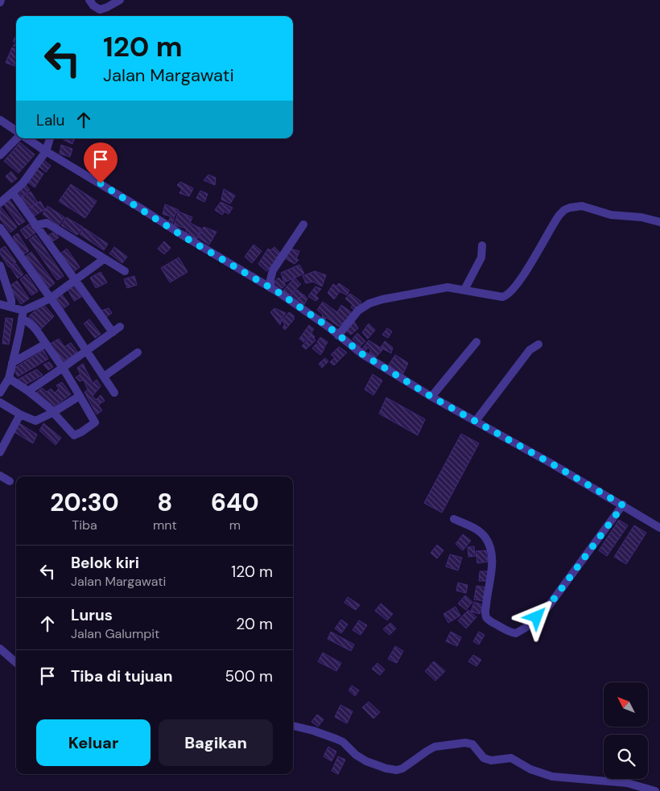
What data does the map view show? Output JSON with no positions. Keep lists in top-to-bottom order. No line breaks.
{"north":"top left","page":{"turn":["120 m","Jalan Margawati"],"then":"Lalu","eta":["20:30","Tiba","8","mnt","640","m"],"list":[{"name":"Belok kiri","note":"Jalan Margawati","value":"120 m"},{"name":"Lurus","note":"Jalan Galumpit","value":"20 m"},{"name":"Tiba di tujuan","value":"500 m"}],"buttons":["Keluar","Bagikan"]}}
